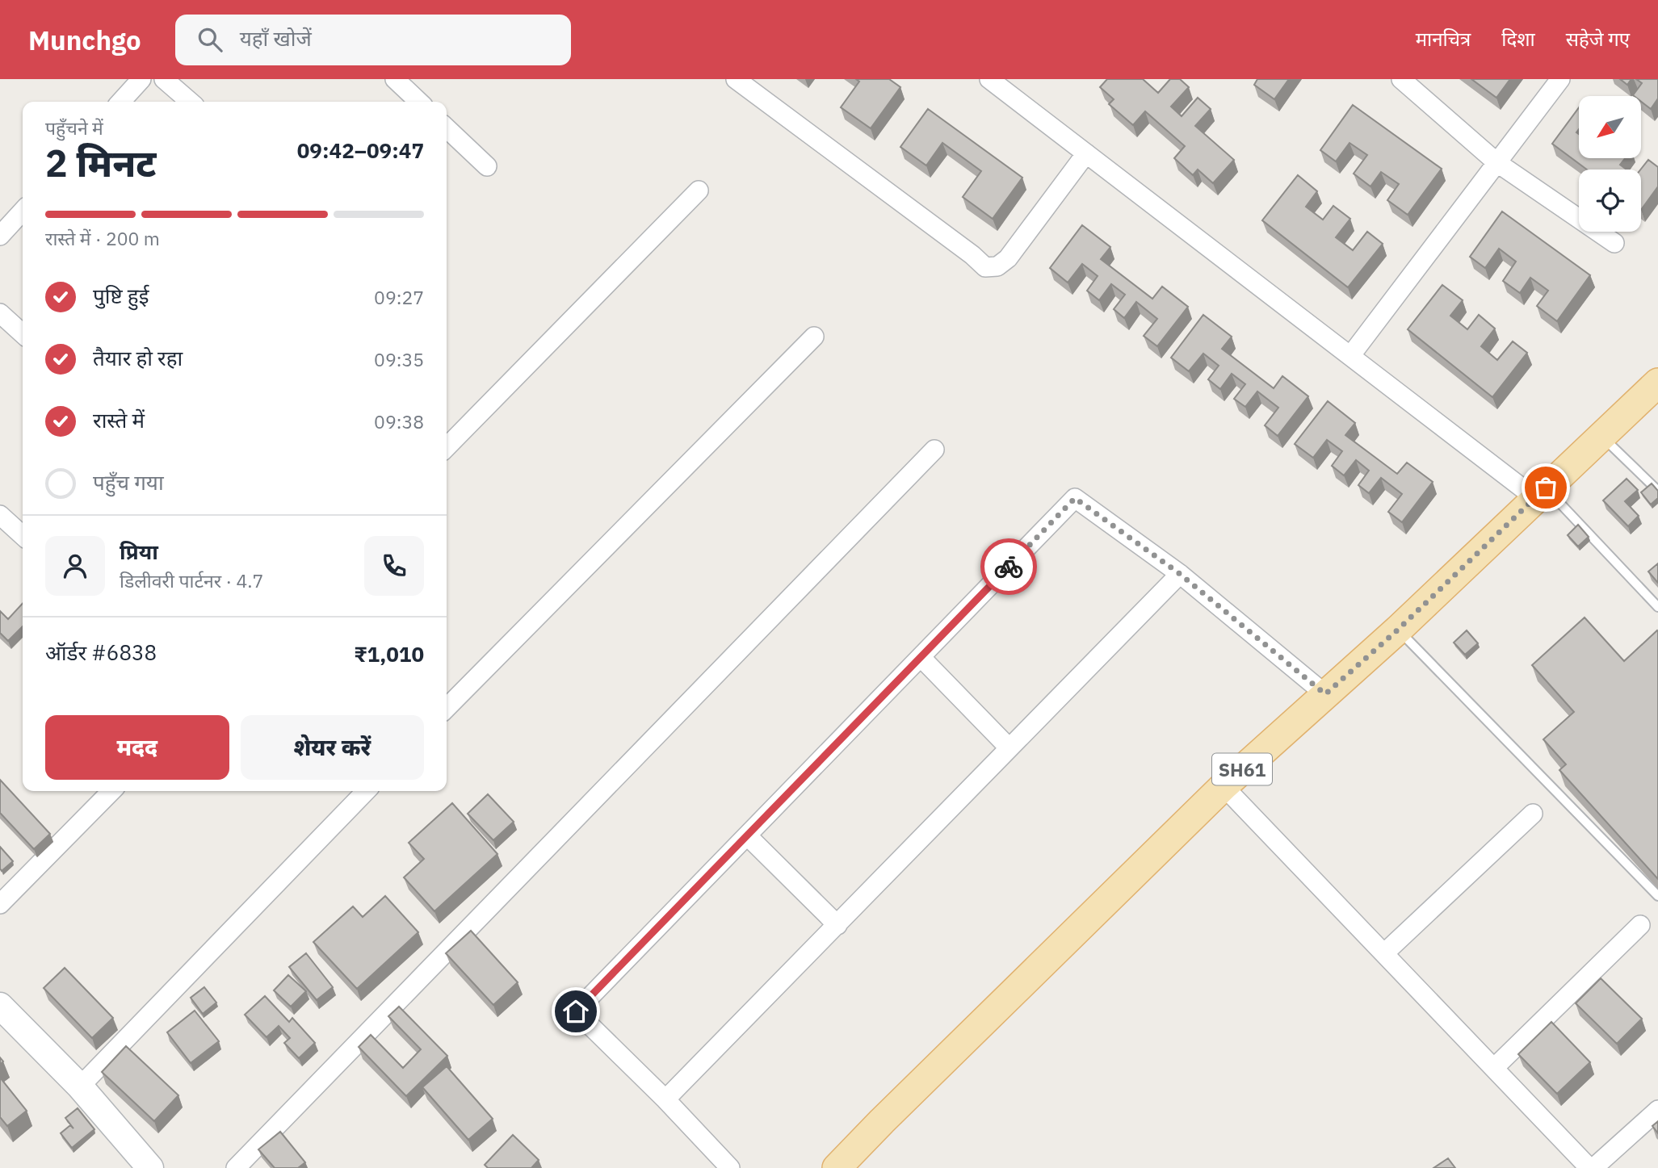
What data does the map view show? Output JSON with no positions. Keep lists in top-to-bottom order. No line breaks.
{"streets":{"main road":["SH61"]},"north":"bottom left","page":{"header":"Munchgo","search":"यहाँ खोजें","nav":["मानचित्र","दिशा","सहेजे गए"],"heading":["2 मिनट","पहुँचने में","09:42–09:47"],"panel":["प्रिया","डिलीवरी पार्टनर · 4.7","ऑर्डर #6838","₹1,010"],"bar":"रास्ते में · 200 m","list":[["पुष्टि हुई","09:27"],["तैयार हो रहा","09:35"],["रास्ते में","09:38"],"पहुँच गया"],"buttons":["मदद","शेयर करें"]}}
